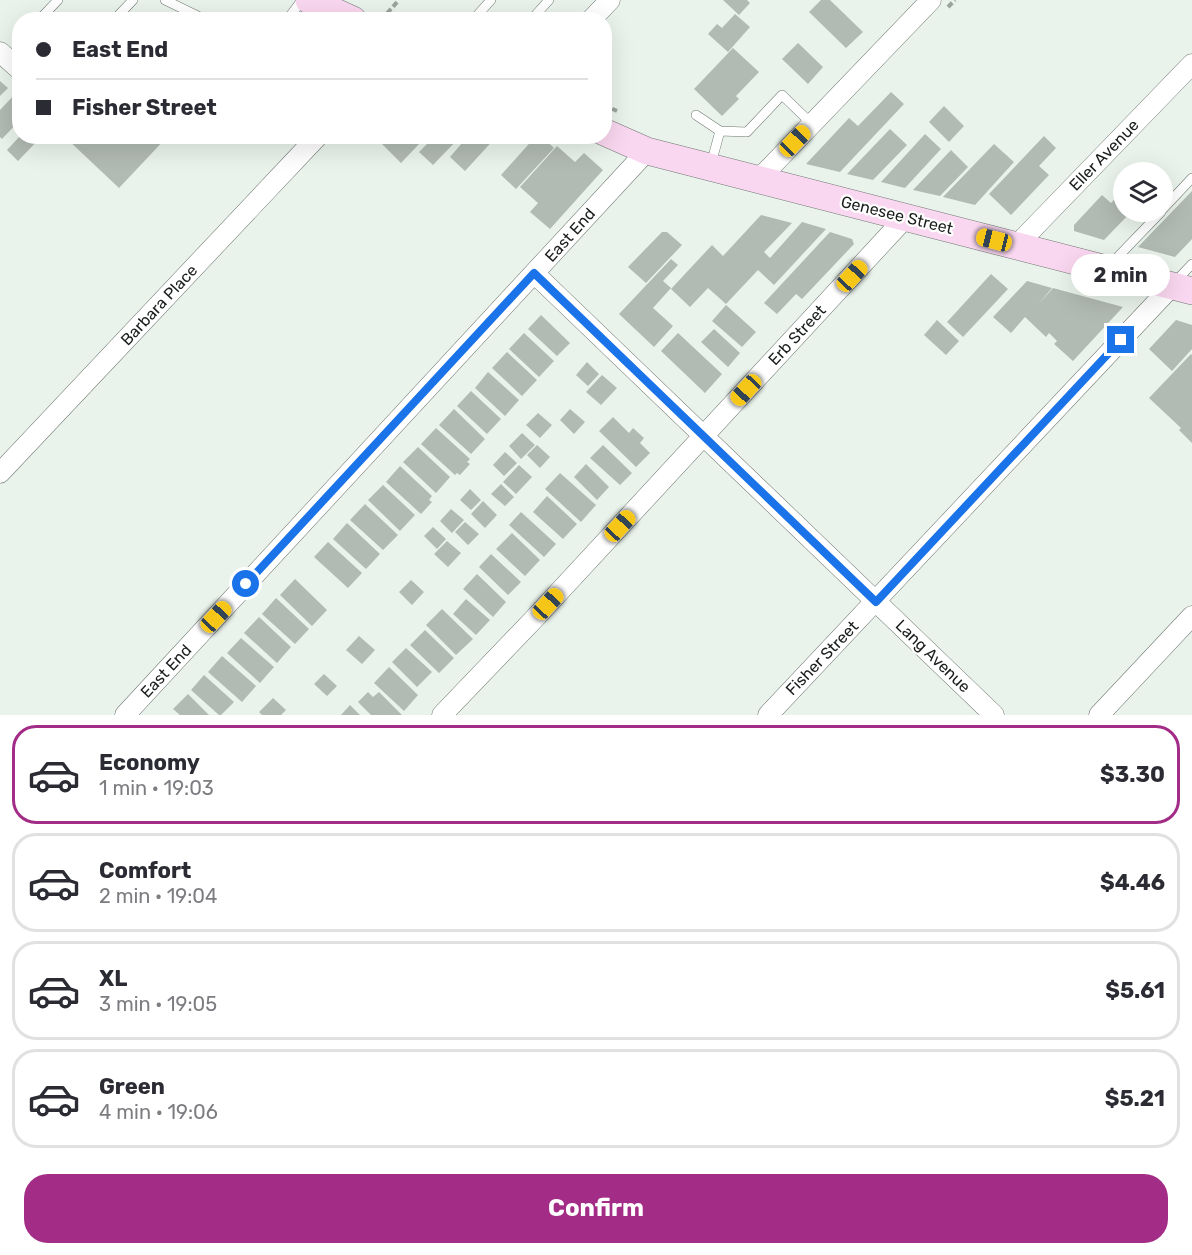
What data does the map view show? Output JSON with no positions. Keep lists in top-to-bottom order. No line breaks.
{"streets":{"main road":["Genesee Street"],"street":["Eller Avenue","East End","Barbara Place","Erb Street","Lang Avenue","Fisher Street"]},"crossings":[["Eller Avenue","Genesee Street"],["Genesee Street","East End"],["Genesee Street","Erb Street"],["Genesee Street","Fisher Street"],["East End","Lang Avenue"],["Erb Street","Lang Avenue"],["Lang Avenue","Fisher Street"]],"page":{"banner":["East End","Fisher Street"],"bubble":"2 min","list":[{"name":"Economy","note":"1 min · 19:03","value":"$3.30"},{"name":"Comfort","note":"2 min · 19:04","value":"$4.46"},{"name":"XL","note":"3 min · 19:05","value":"$5.61"},{"name":"Green","note":"4 min · 19:06","value":"$5.21"}],"buttons":"Confirm"}}
